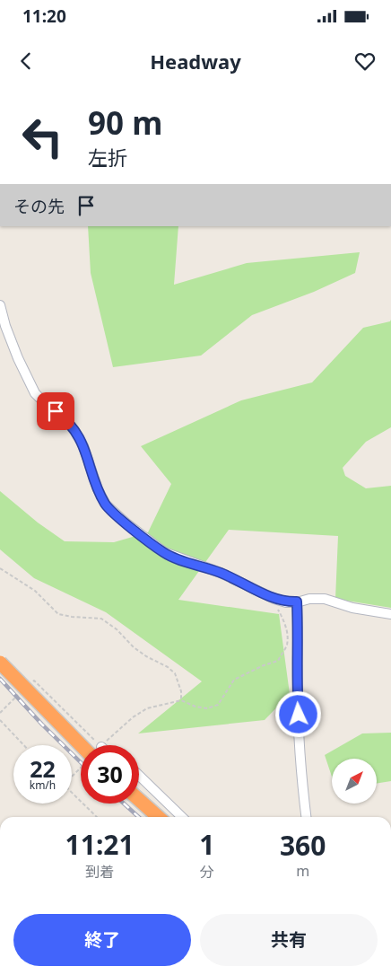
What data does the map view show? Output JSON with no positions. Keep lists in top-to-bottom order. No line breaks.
{"north":"top right","page":{"status":"11:20","header":"Headway","turn":["90 m","左折"],"then":"その先","speed":"22 km/h","limit":"30","eta":["11:21","到着","1","分","360","m"],"buttons":["終了","共有"]}}
